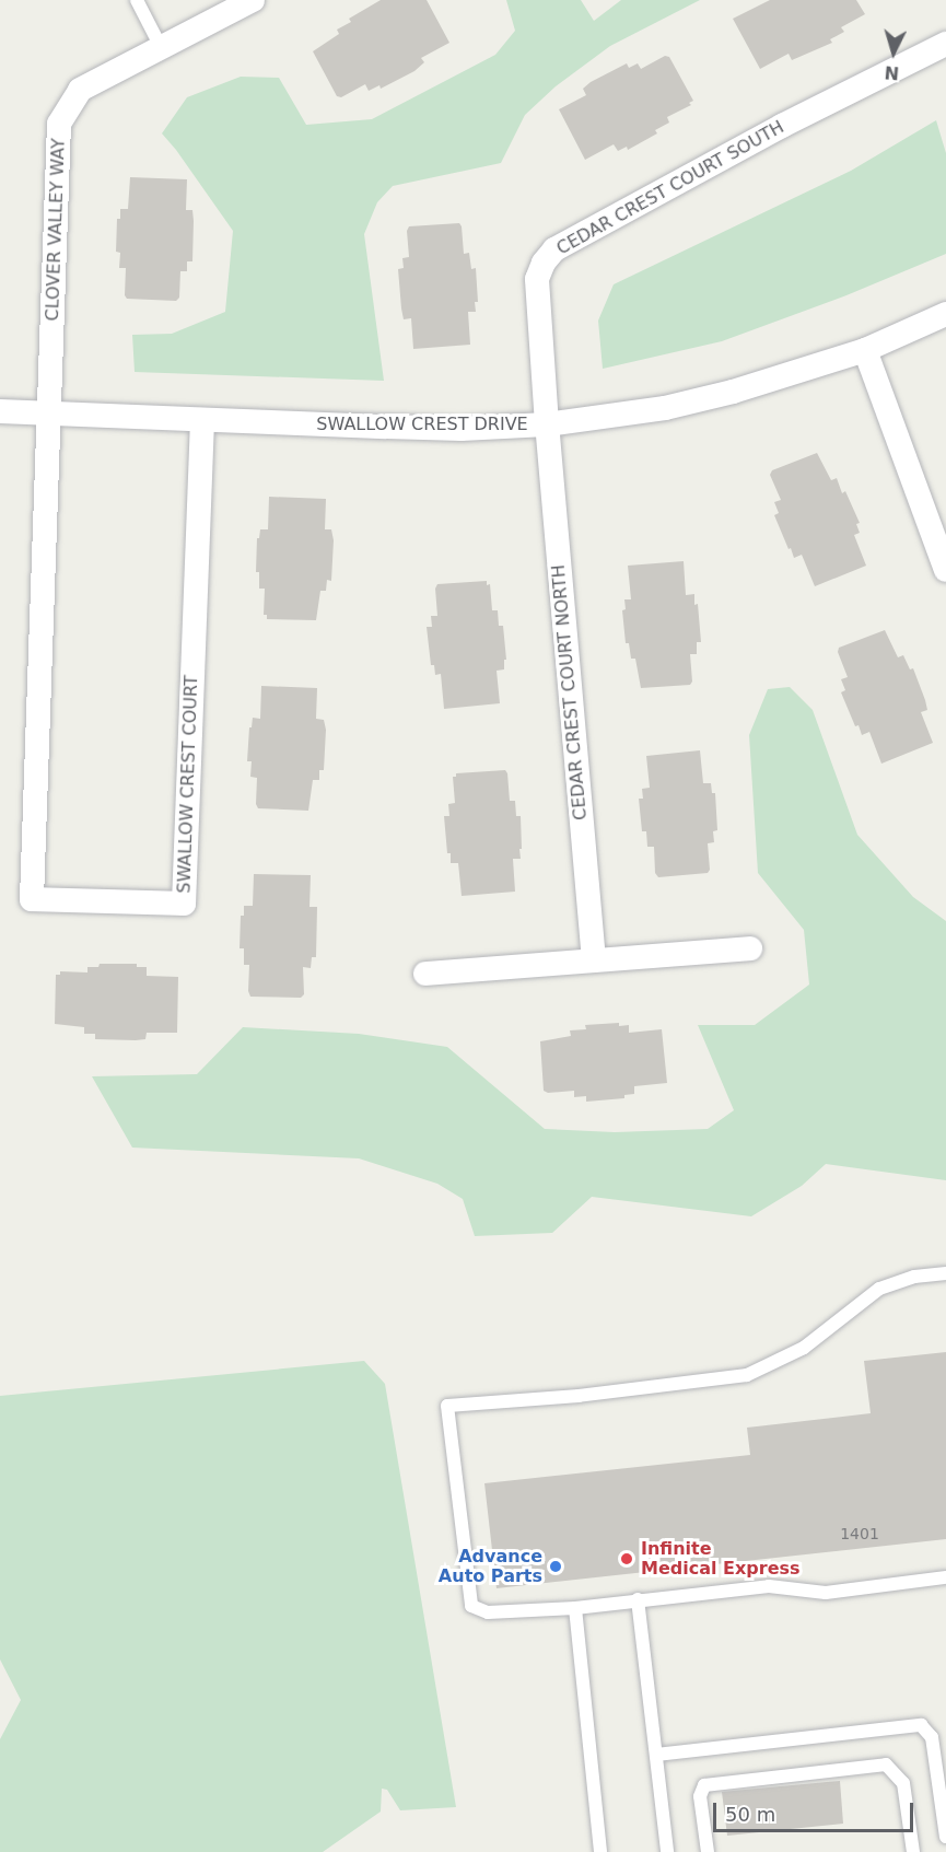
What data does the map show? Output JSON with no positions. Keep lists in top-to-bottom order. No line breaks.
{"streets":{"street":["CEDAR CREST COURT SOUTH","CLOVER VALLEY WAY","SWALLOW CREST DRIVE","CEDAR CREST COURT NORTH","SWALLOW CREST COURT"]},"crossings":[["CEDAR CREST COURT SOUTH","SWALLOW CREST DRIVE"],["CEDAR CREST COURT SOUTH","CEDAR CREST COURT NORTH"],["CLOVER VALLEY WAY","SWALLOW CREST DRIVE"],["CLOVER VALLEY WAY","SWALLOW CREST COURT"],["SWALLOW CREST DRIVE","CEDAR CREST COURT NORTH"],["SWALLOW CREST DRIVE","SWALLOW CREST COURT"]],"places":["Infinite Medical Express","Advance Auto Parts"],"house_numbers":["1401"],"scale_bar":"50 m","north":"bottom"}
